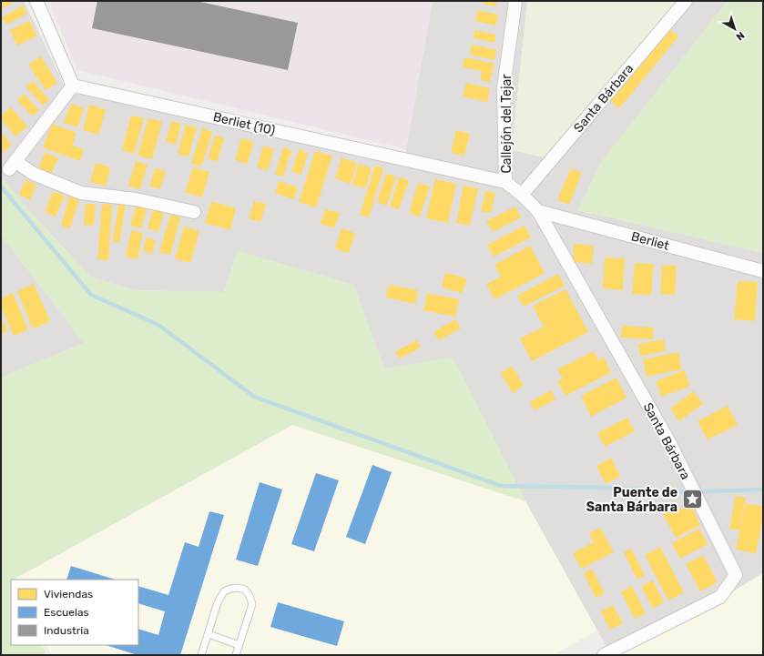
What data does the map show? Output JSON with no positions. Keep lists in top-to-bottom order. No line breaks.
{"streets":{"street":["Santa Bárbara","Berliet (10)","Callejón del Tejar","Berliet"]},"crossings":[["Santa Bárbara","Berliet (10)"],["Santa Bárbara","Callejón del Tejar"],["Santa Bárbara","Berliet"],["Berliet (10)","Callejón del Tejar"]],"places":{"place":["Puente de Santa Bárbara"]},"legend":["Viviendas","Escuelas","Industria"],"north":"bottom right"}
